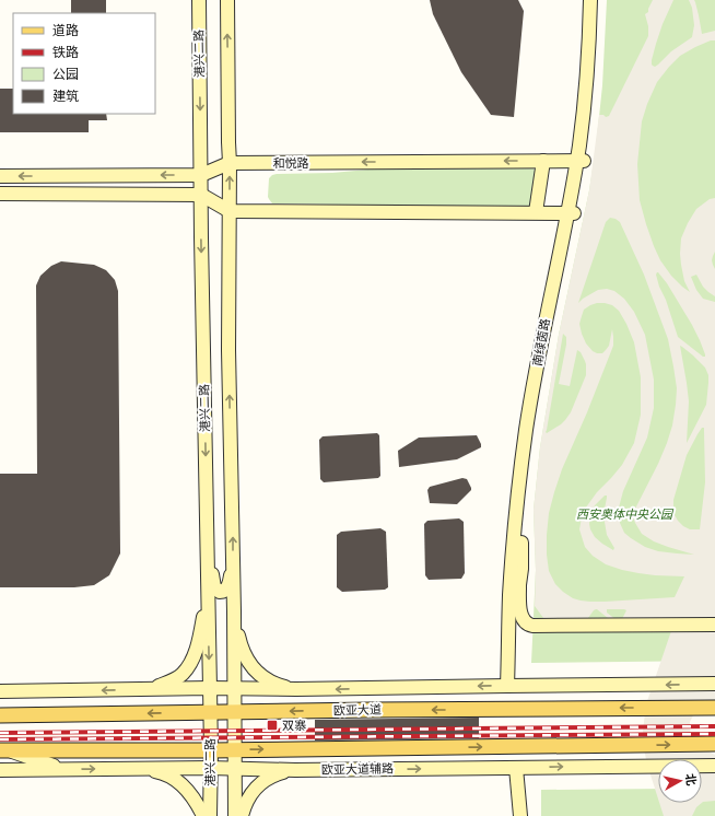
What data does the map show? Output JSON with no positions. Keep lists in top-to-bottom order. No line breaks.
{"streets":{"main road":["欧亚大道"],"street":["港兴二路","和悦路","南绿茵路","欧亚大道辅路"]},"crossings":[["港兴二路","和悦路"],["港兴二路","欧亚大道"],["港兴二路","欧亚大道辅路"],["和悦路","南绿茵路"]],"parks":["西安奥体中央公园"],"places":{"transit":["双寨"]},"legend":["道路","铁路","公园","建筑"],"north":"right"}
